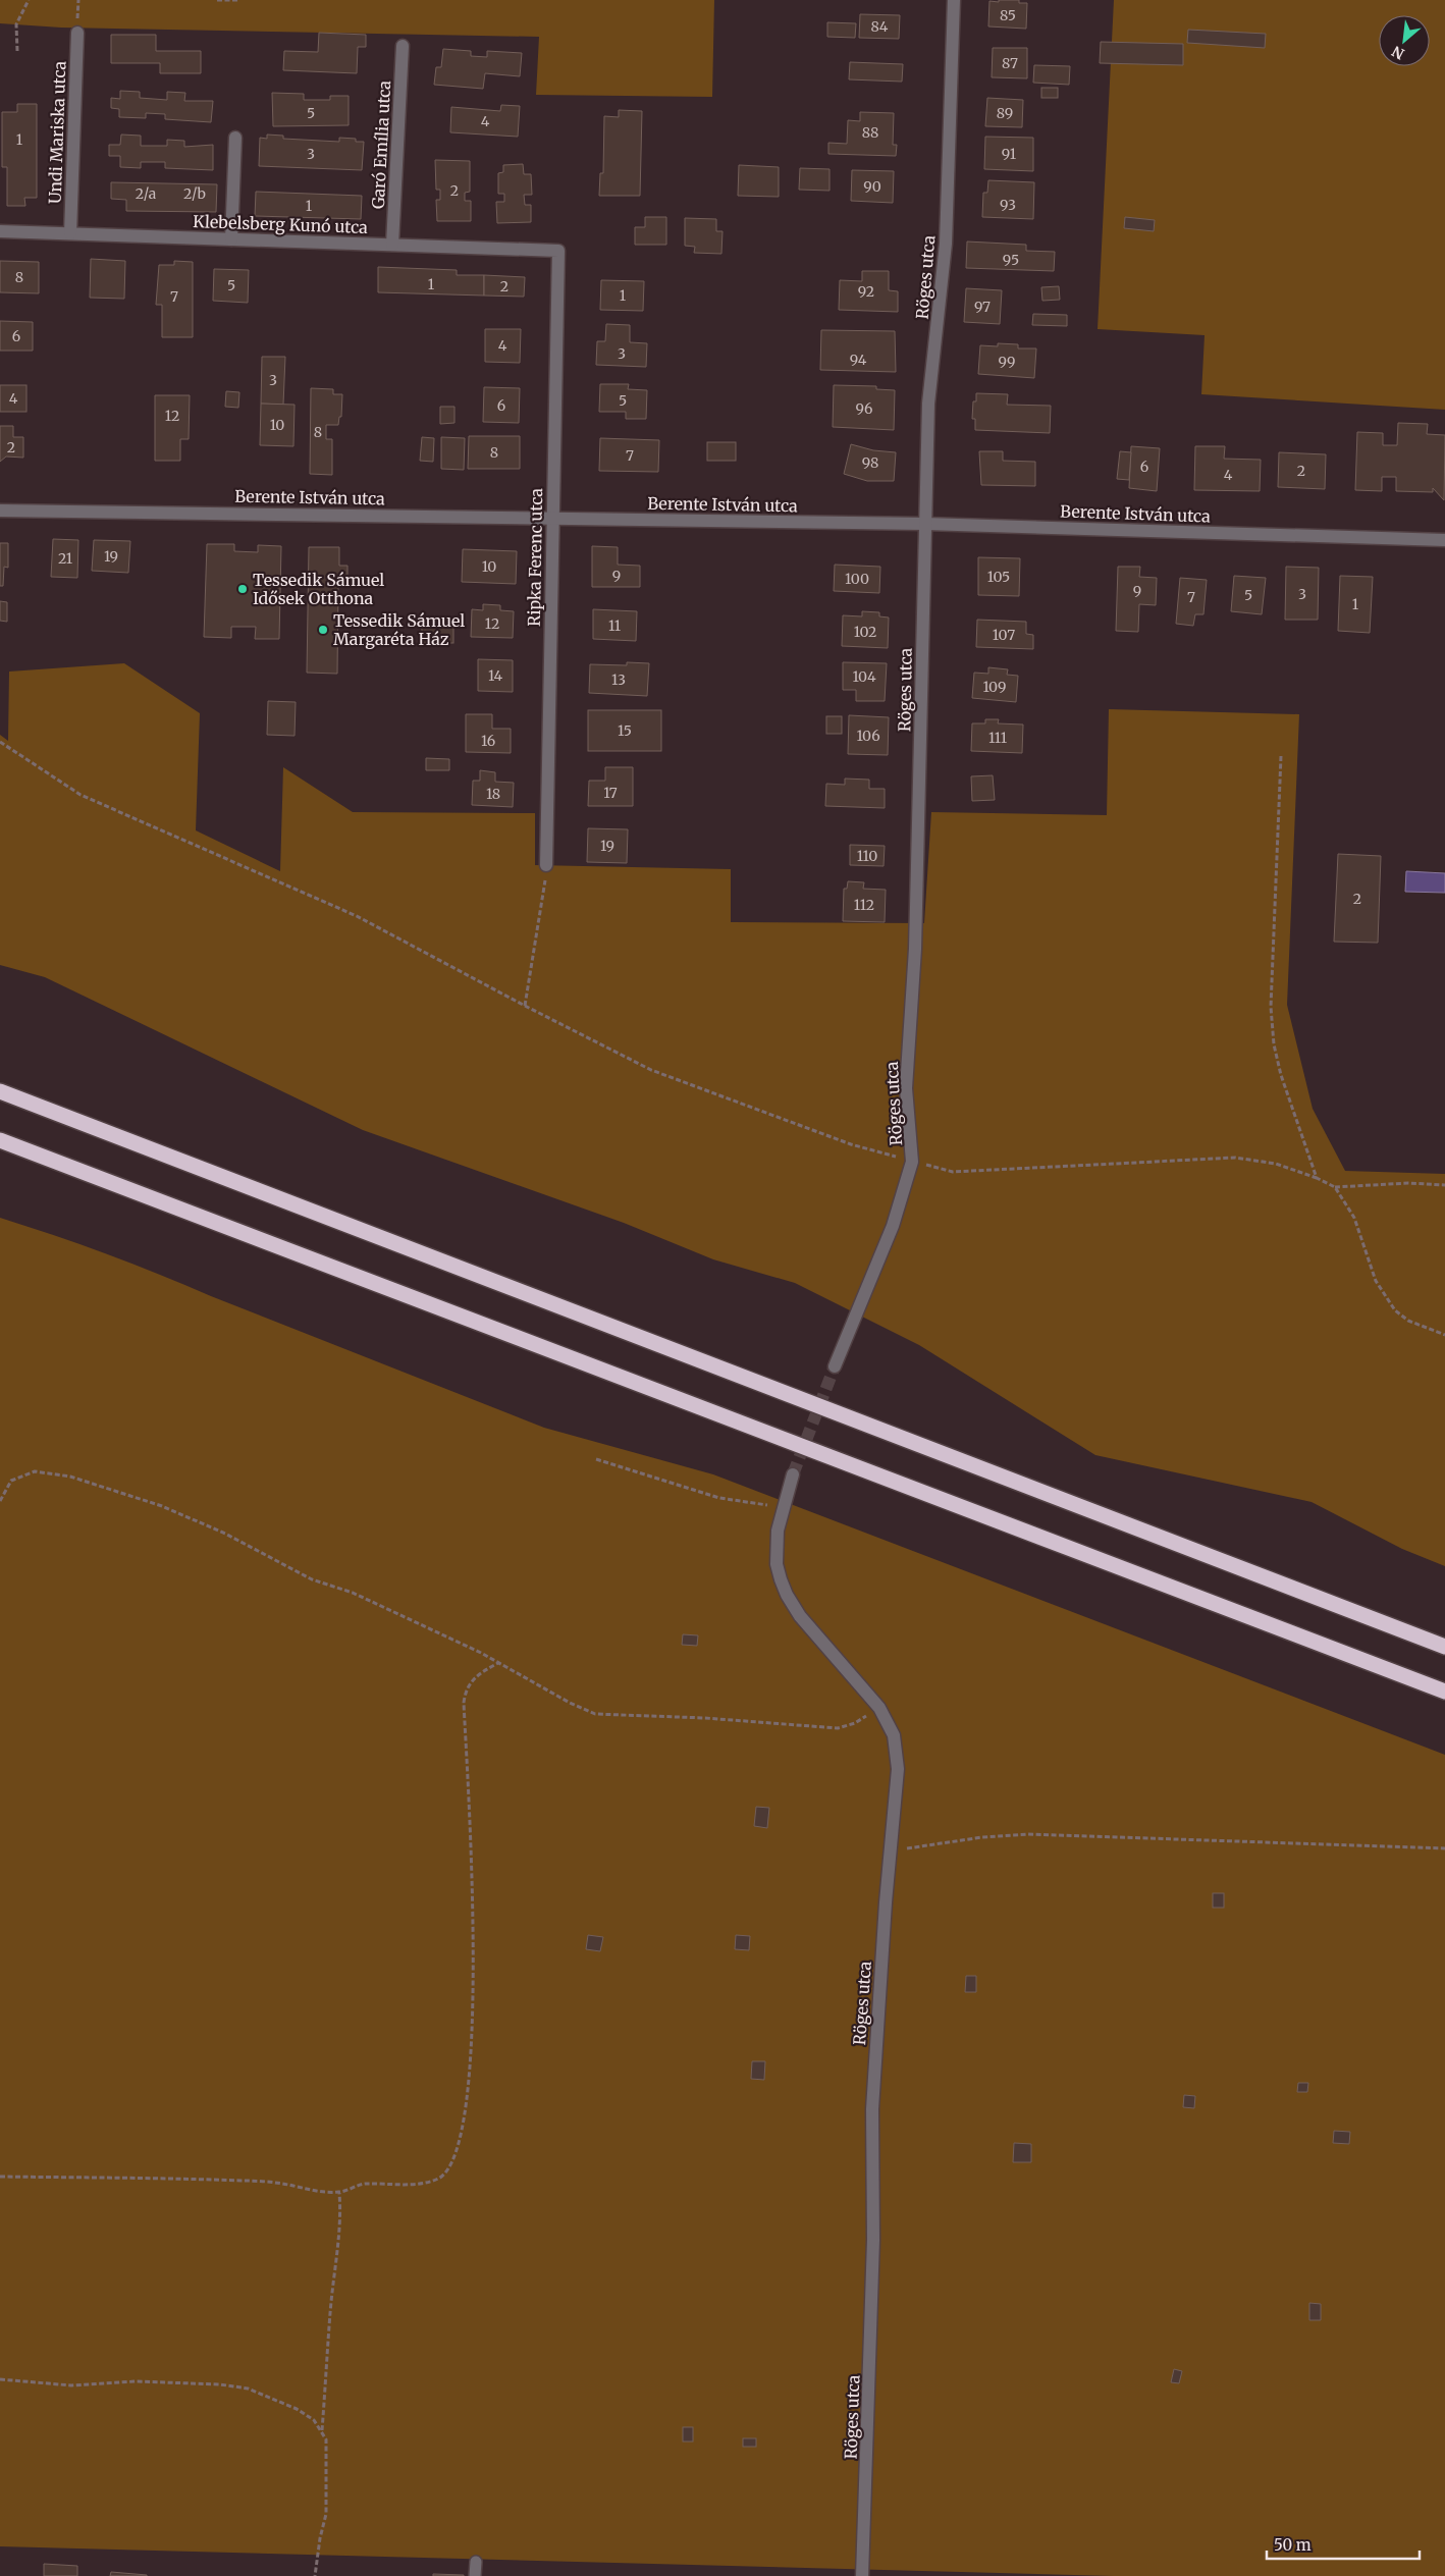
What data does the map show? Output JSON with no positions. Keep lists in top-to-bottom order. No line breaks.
{"streets":{"street":["Undi Mariska utca","Garó Emília utca","Klebelsberg Kunó utca","Röges utca","Berente István utca","Ripka Ferenc utca"]},"crossings":[["Undi Mariska utca","Klebelsberg Kunó utca"],["Garó Emília utca","Klebelsberg Kunó utca"],["Klebelsberg Kunó utca","Ripka Ferenc utca"],["Röges utca","Berente István utca"],["Berente István utca","Ripka Ferenc utca"]],"places":["Tessedik Sámuel Idősek Otthona","Tessedik Sámuel Margaréta Ház"],"house_numbers":["85","84","87","5","89","4","88","1","3","91","90","2","2/a","2/b","93","1","95","8","1","5","2","92","1","7","97","6","4","3","94","99","3","4","5","6","96","12","10","8","2","8","7","98","6","2","4","19","21","10","9","105","100","9","3","5","7","1","12","11","102","107","14","104","13","109","15","106","111","16","17","18","19","110","2","112"],"scale_bar":"50 m","north":"bottom left"}
